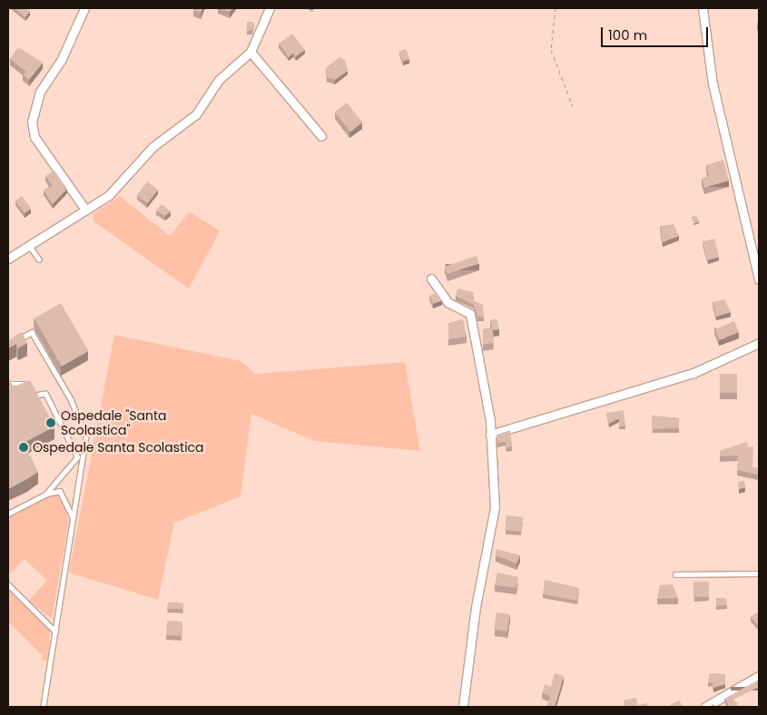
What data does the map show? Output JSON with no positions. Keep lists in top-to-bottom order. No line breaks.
{"places":["Ospedale \"Santa Scolastica\"","Ospedale Santa Scolastica"],"scale_bar":"100 m"}
